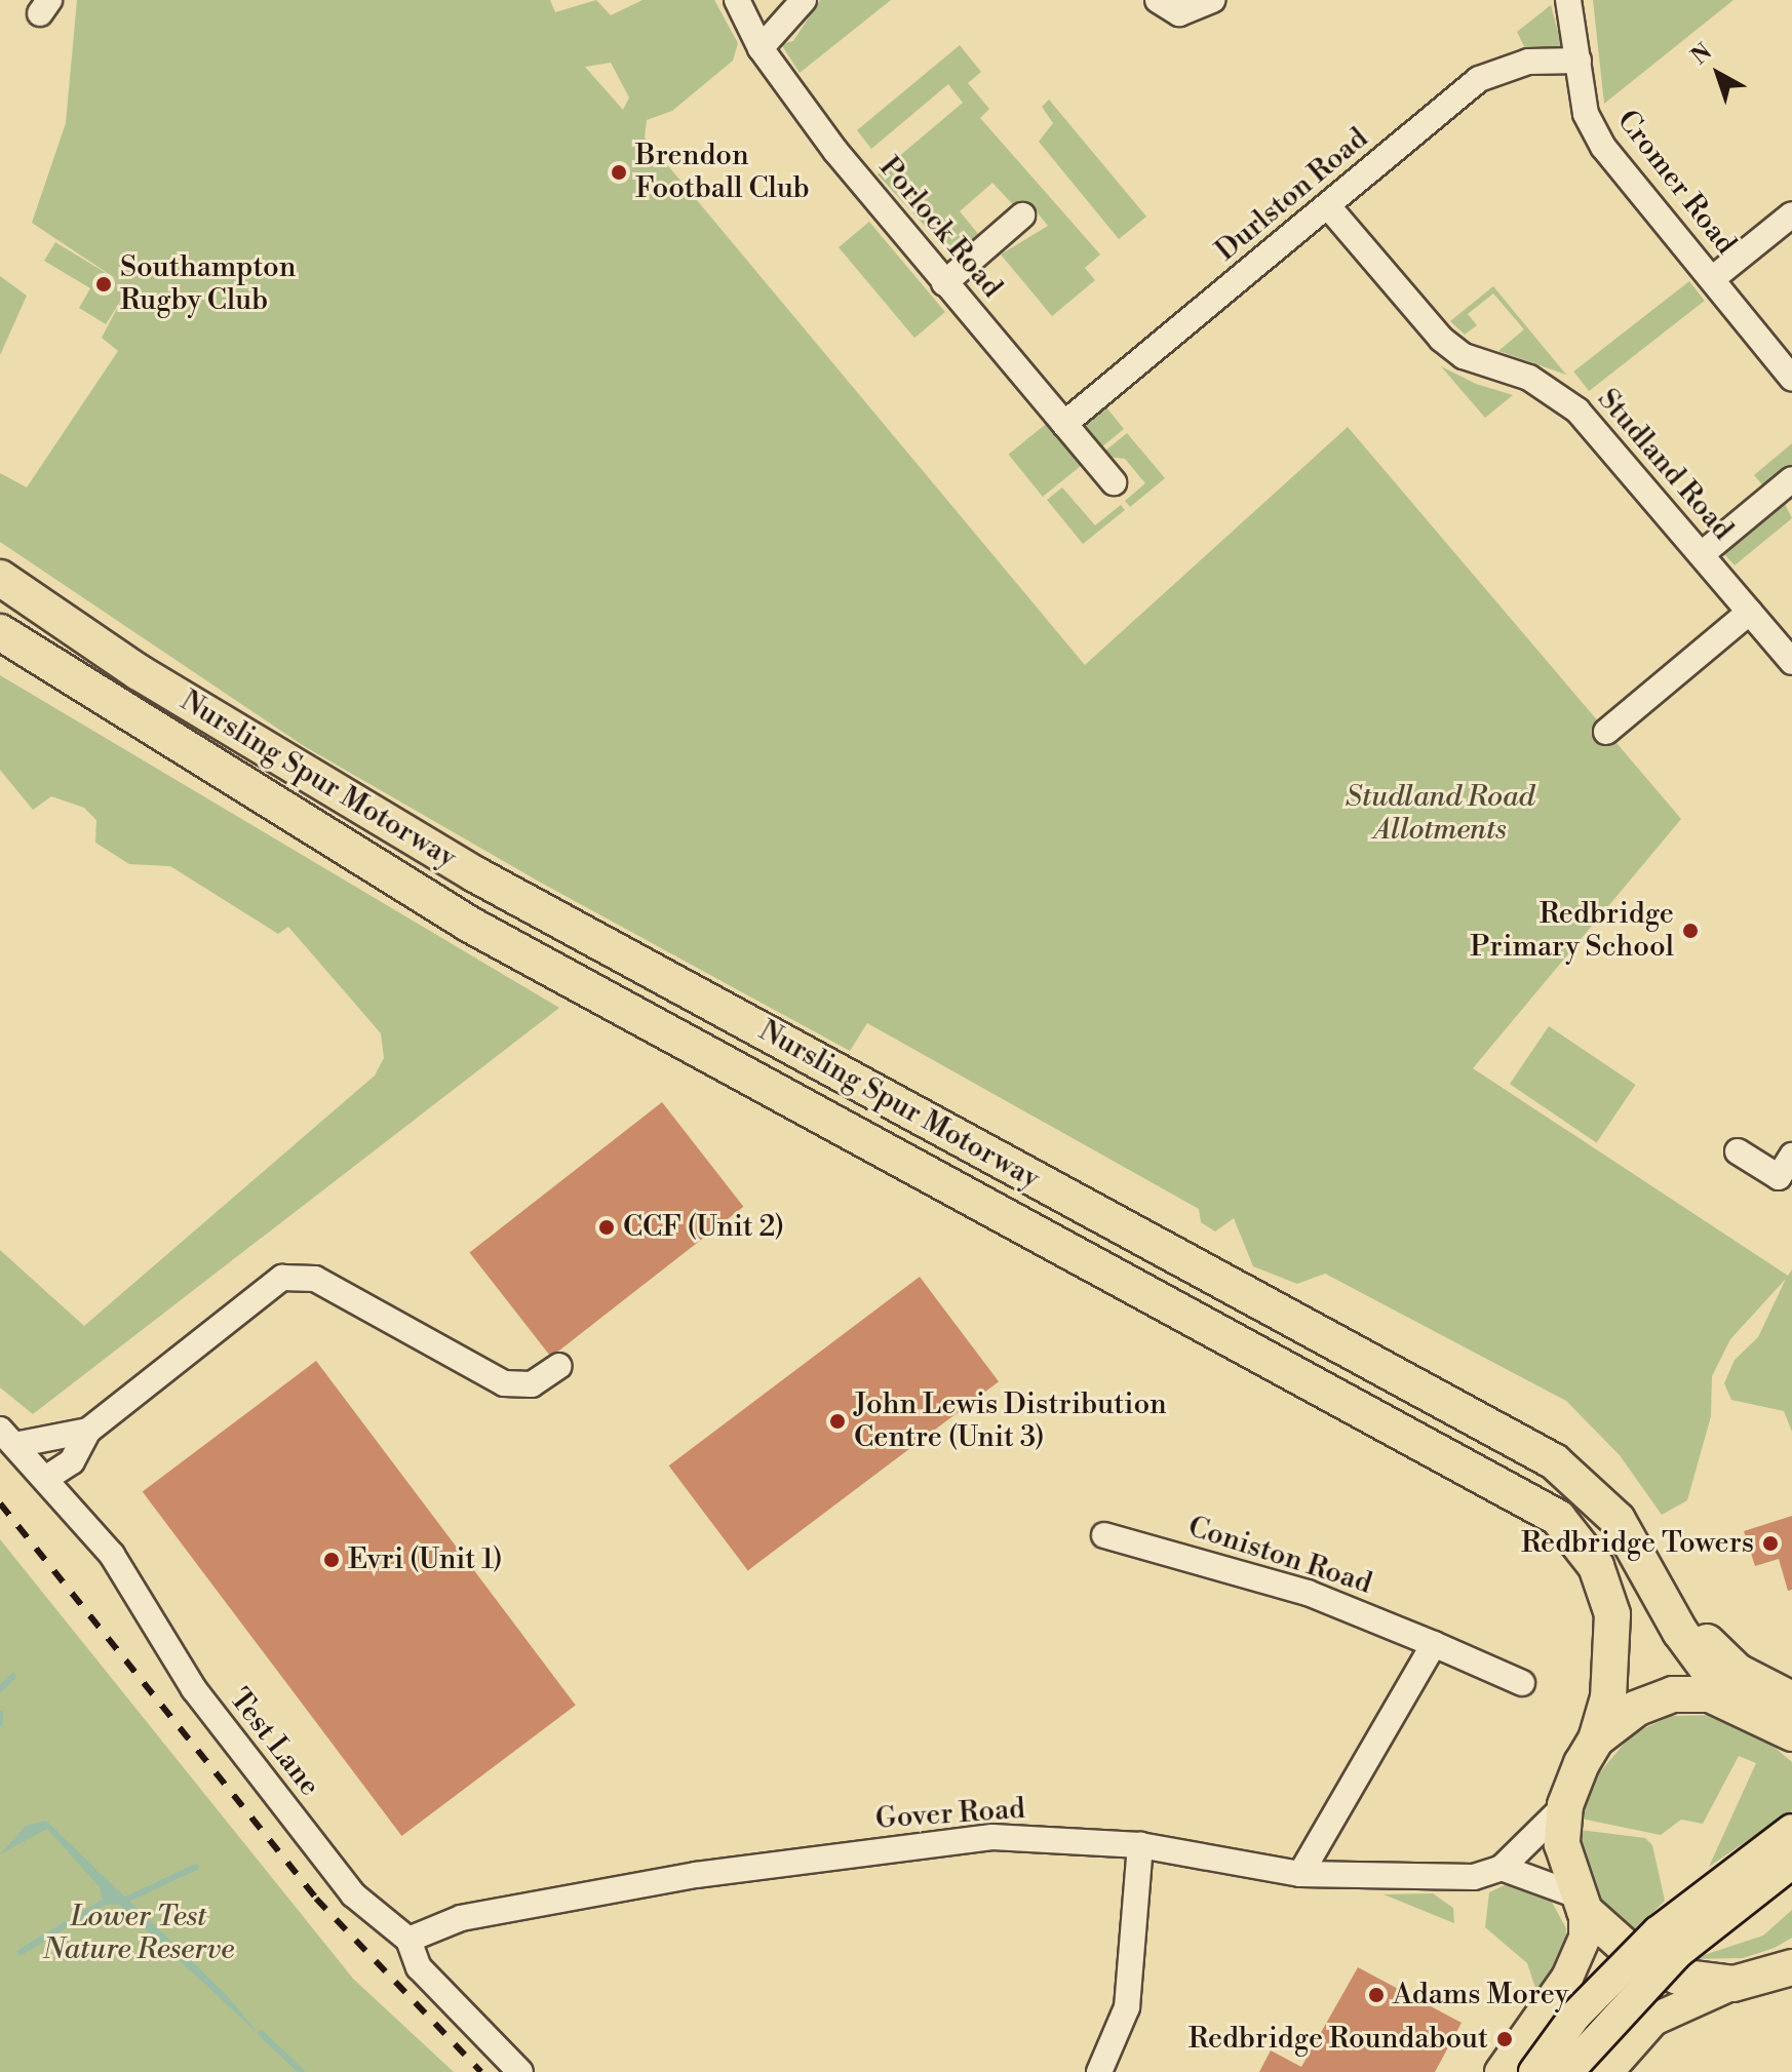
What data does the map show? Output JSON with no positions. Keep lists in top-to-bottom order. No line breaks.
{"streets":{"highway":["Nursling Spur Motorway"],"street":["Cromer Road","Durlston Road","Porlock Road","Studland Road","Coniston Road","Test Lane","Gover Road"]},"crossings":[["Cromer Road","Durlston Road"],["Durlston Road","Porlock Road"],["Durlston Road","Studland Road"],["Test Lane","Gover Road"]],"parks":["Studland Road Allotments","Lower Test Nature Reserve"],"places":["Brendon Football Club","Southampton Rugby Club","Redbridge Primary School","CCF (Unit 2)","John Lewis Distribution Centre (Unit 3)","Redbridge Towers","Evri (Unit 1)","Adams Morey","Redbridge Roundabout"],"north":"top left"}
